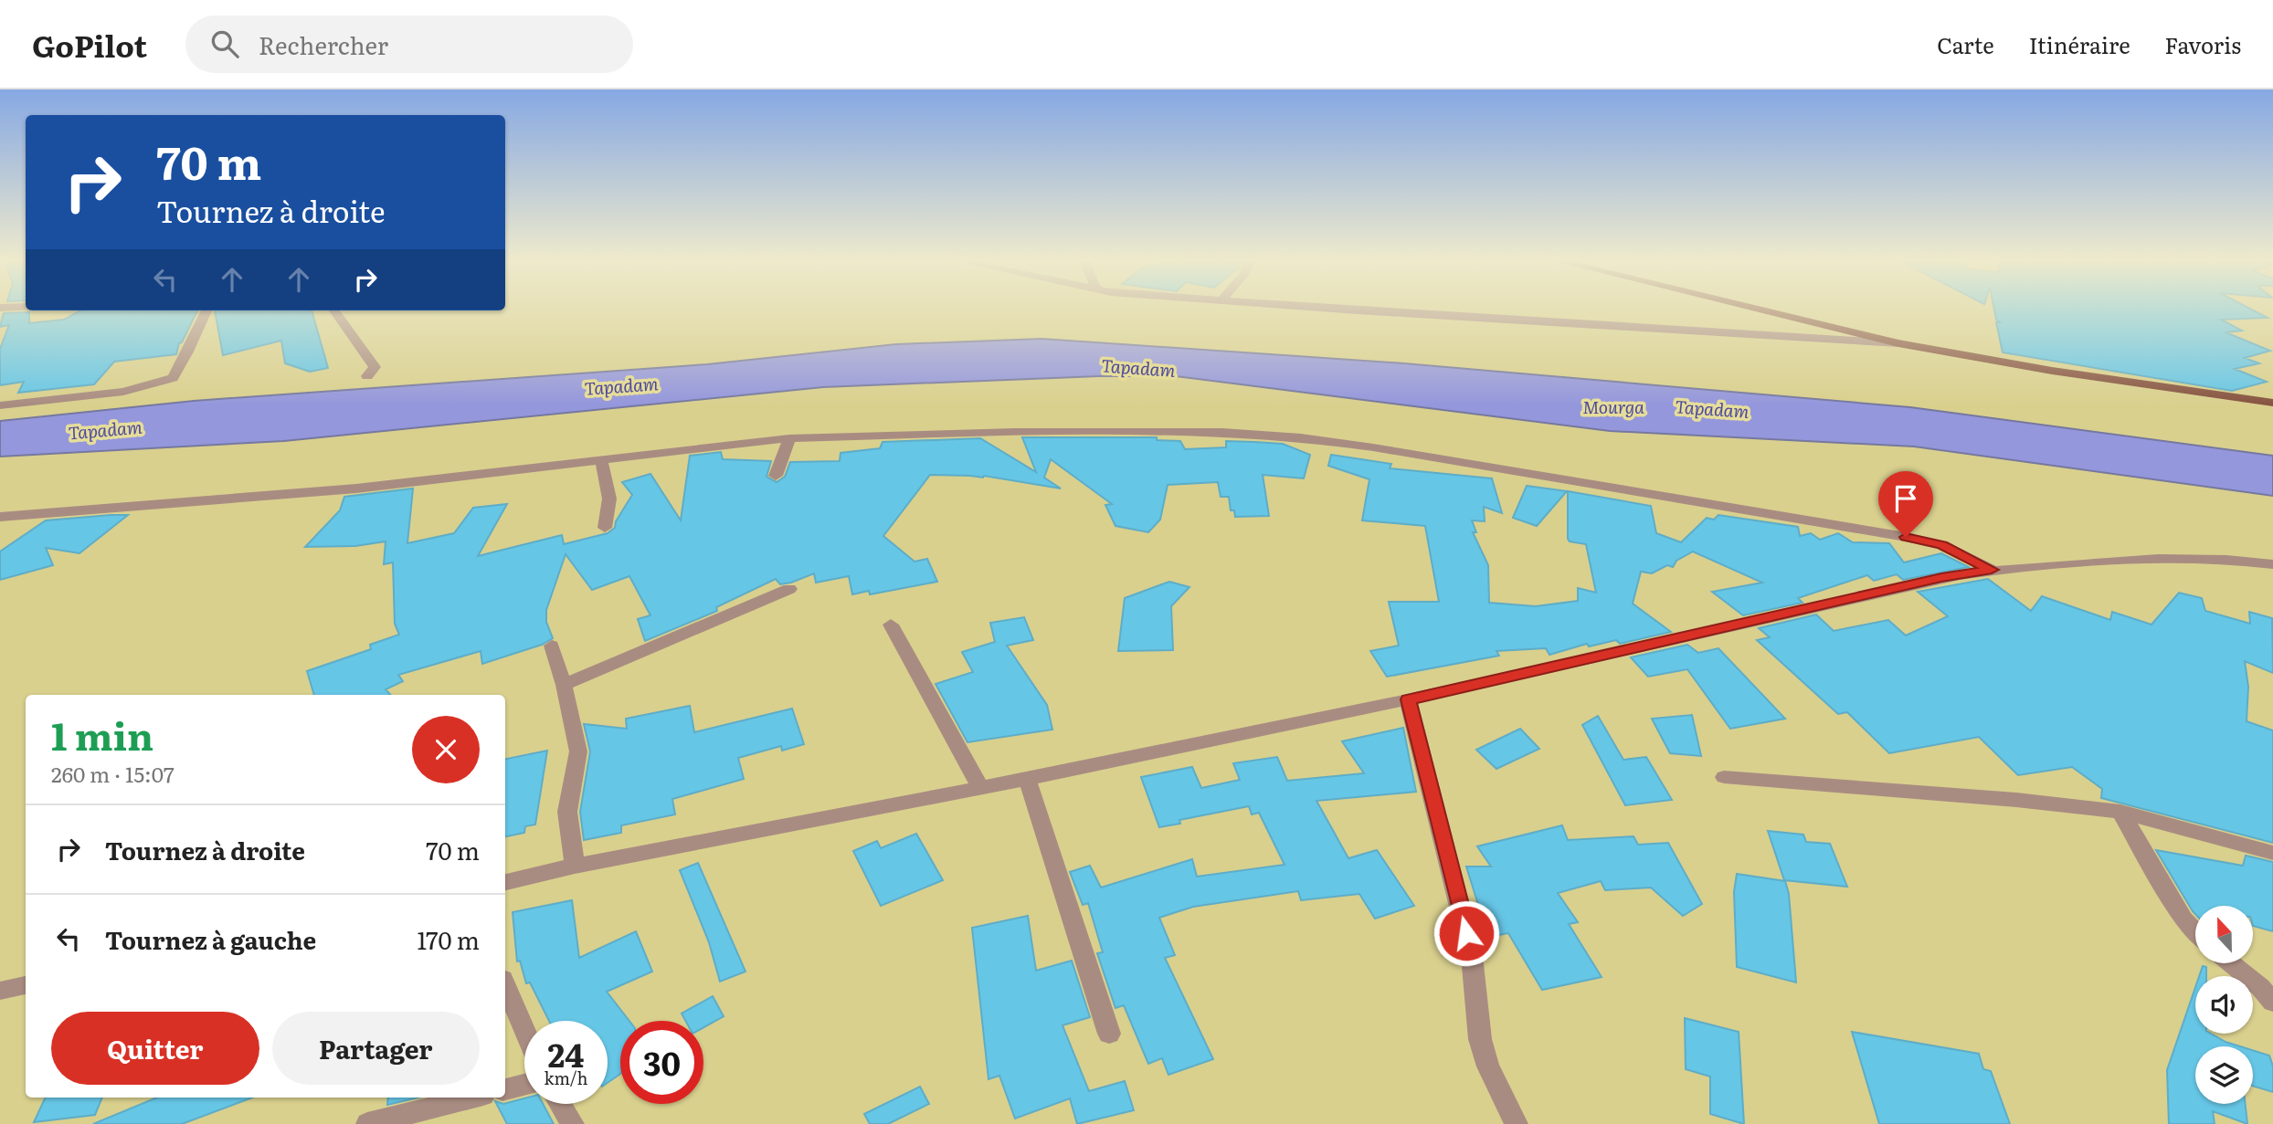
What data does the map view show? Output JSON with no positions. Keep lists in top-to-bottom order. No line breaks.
{"water":["Tapadam","Mourga"],"north":"top","page":{"header":"GoPilot","search":"Rechercher","nav":["Carte","Itinéraire","Favoris"],"turn":["70 m","Tournez à droite"],"heading":["1 min","260 m · 15:07"],"list":[{"name":"Tournez à droite","value":"70 m"},{"name":"Tournez à gauche","value":"170 m"}],"buttons":["Quitter","Partager"],"speed":"24 km/h","limit":"30"}}
